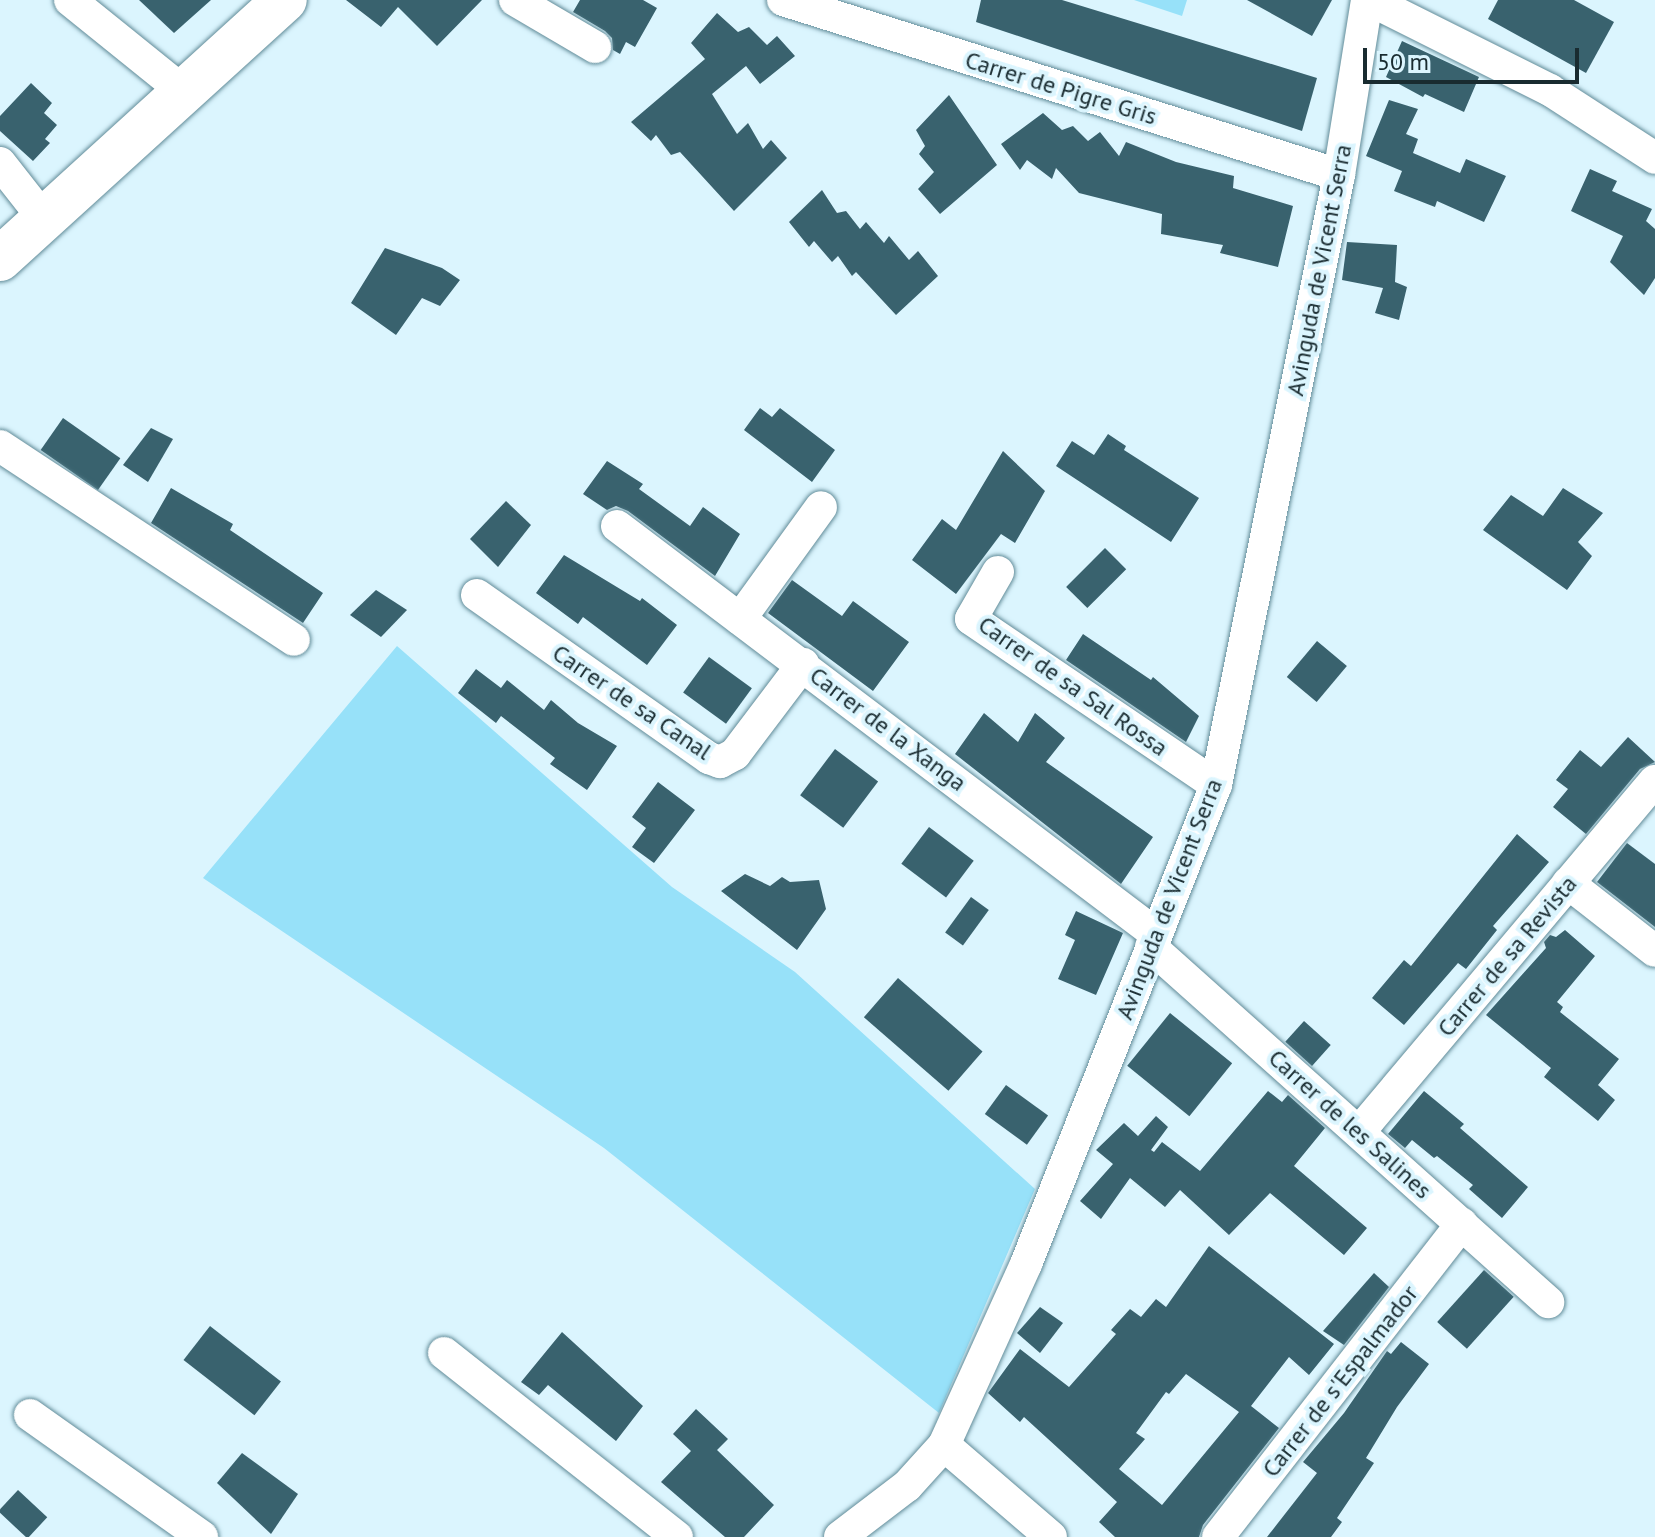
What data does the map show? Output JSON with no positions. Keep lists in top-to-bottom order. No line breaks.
{"streets":{"street":["Carrer de Pigre Gris","Avinguda de Vicent Serra","Carrer de sa Sal Rossa","Carrer de sa Canal","Carrer de la Xanga","Carrer de sa Revista","Carrer de les Salines","Carrer de s'Espalmador"]},"crossings":[["Carrer de Pigre Gris","Avinguda de Vicent Serra"],["Avinguda de Vicent Serra","Carrer de sa Sal Rossa"],["Avinguda de Vicent Serra","Carrer de la Xanga"],["Avinguda de Vicent Serra","Carrer de les Salines"],["Carrer de sa Canal","Carrer de la Xanga"],["Carrer de la Xanga","Carrer de les Salines"],["Carrer de sa Revista","Carrer de les Salines"],["Carrer de les Salines","Carrer de s'Espalmador"]],"scale_bar":"50 m"}
